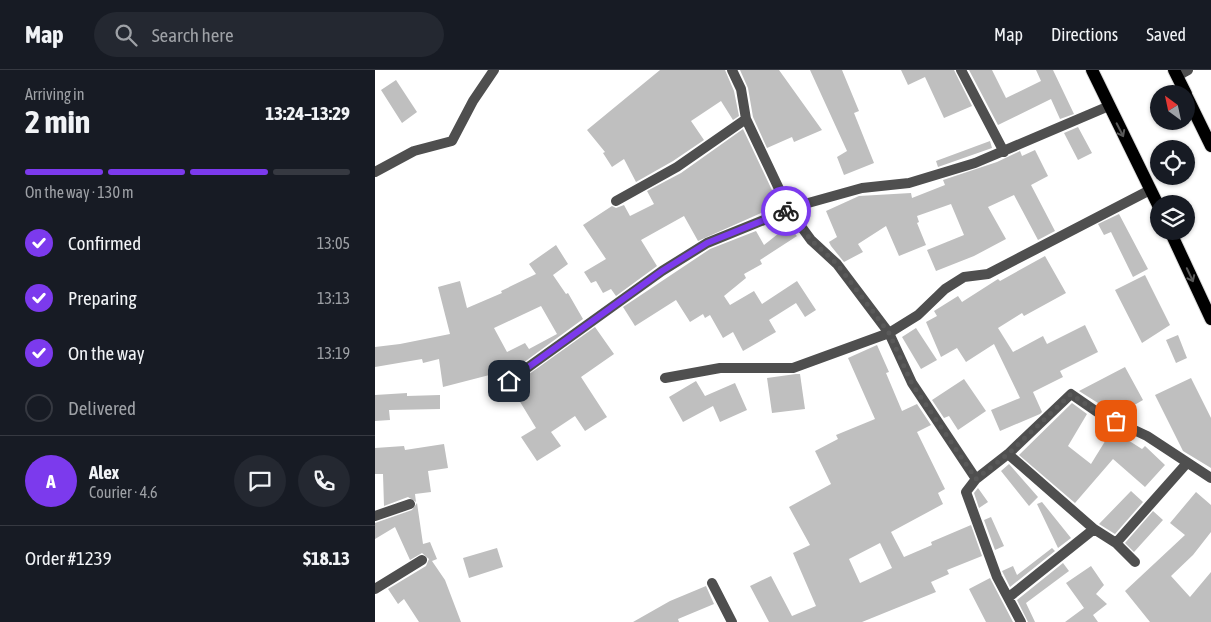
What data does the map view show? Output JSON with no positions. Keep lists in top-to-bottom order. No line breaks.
{"north":"top left","page":{"header":"Map","search":"Search here","nav":["Map","Directions","Saved"],"heading":["2 min","Arriving in","13:24–13:29"],"panel":["Alex","Courier · 4.6","Order #1239","$18.13"],"bar":"On the way · 130 m","list":[["Confirmed","13:05"],["Preparing","13:13"],["On the way","13:19"],"Delivered"],"round":"A"}}
